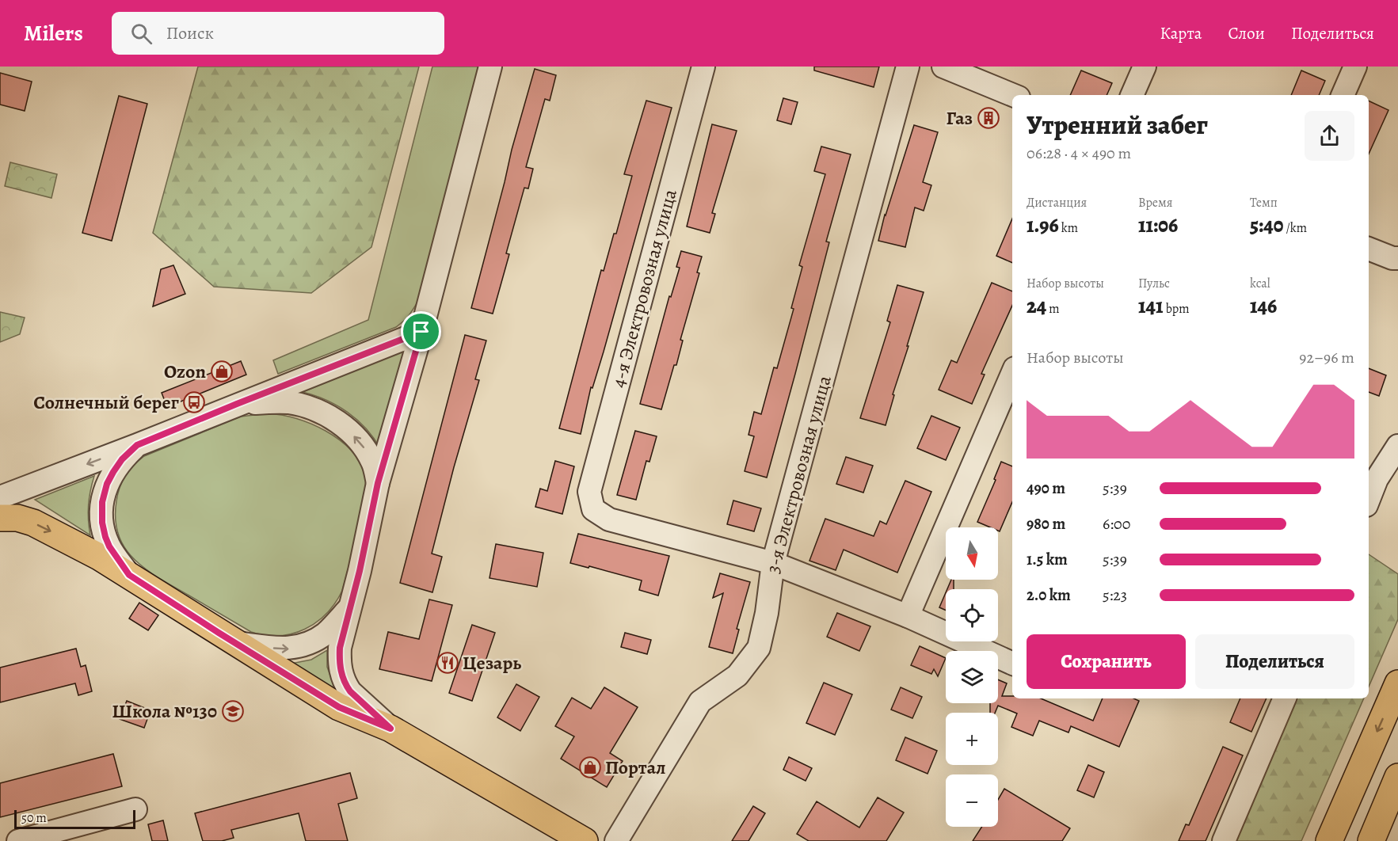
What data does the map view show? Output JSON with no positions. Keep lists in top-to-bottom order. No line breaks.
{"streets":{"street":["4-я Электровозная улица","3-я Электровозная улица"]},"crossings":[["4-я Электровозная улица","3-я Электровозная улица"]],"places":{"building":["Газ"],"shop":["Ozon","Портал"],"bus stop":["Солнечный берег"],"restaurant":["Цезарь"],"school or university":["Школа №130"]},"scale_bar":"50 m","north":"bottom","page":{"header":"Milers","search":"Поиск","nav":["Карта","Слои","Поделиться"],"heading":["Утренний забег","06:28 · 4 × 490 m"],"stats":[["Дистанция","1.96 km"],["Время","11:06"],["Темп","5:40 /km"],["Набор высоты","24 m"],["Пульс","141 bpm"],["kcal","146"]],"chart":["Набор высоты","92–96 m"],"list":[{"name":"490 m","note":"5:39"},{"name":"980 m","note":"6:00"},{"name":"1.5 km","note":"5:39"},{"name":"2.0 km","note":"5:23"}],"map_buttons":["+","−"],"buttons":["Сохранить","Поделиться"],"scale":"50 m"}}
